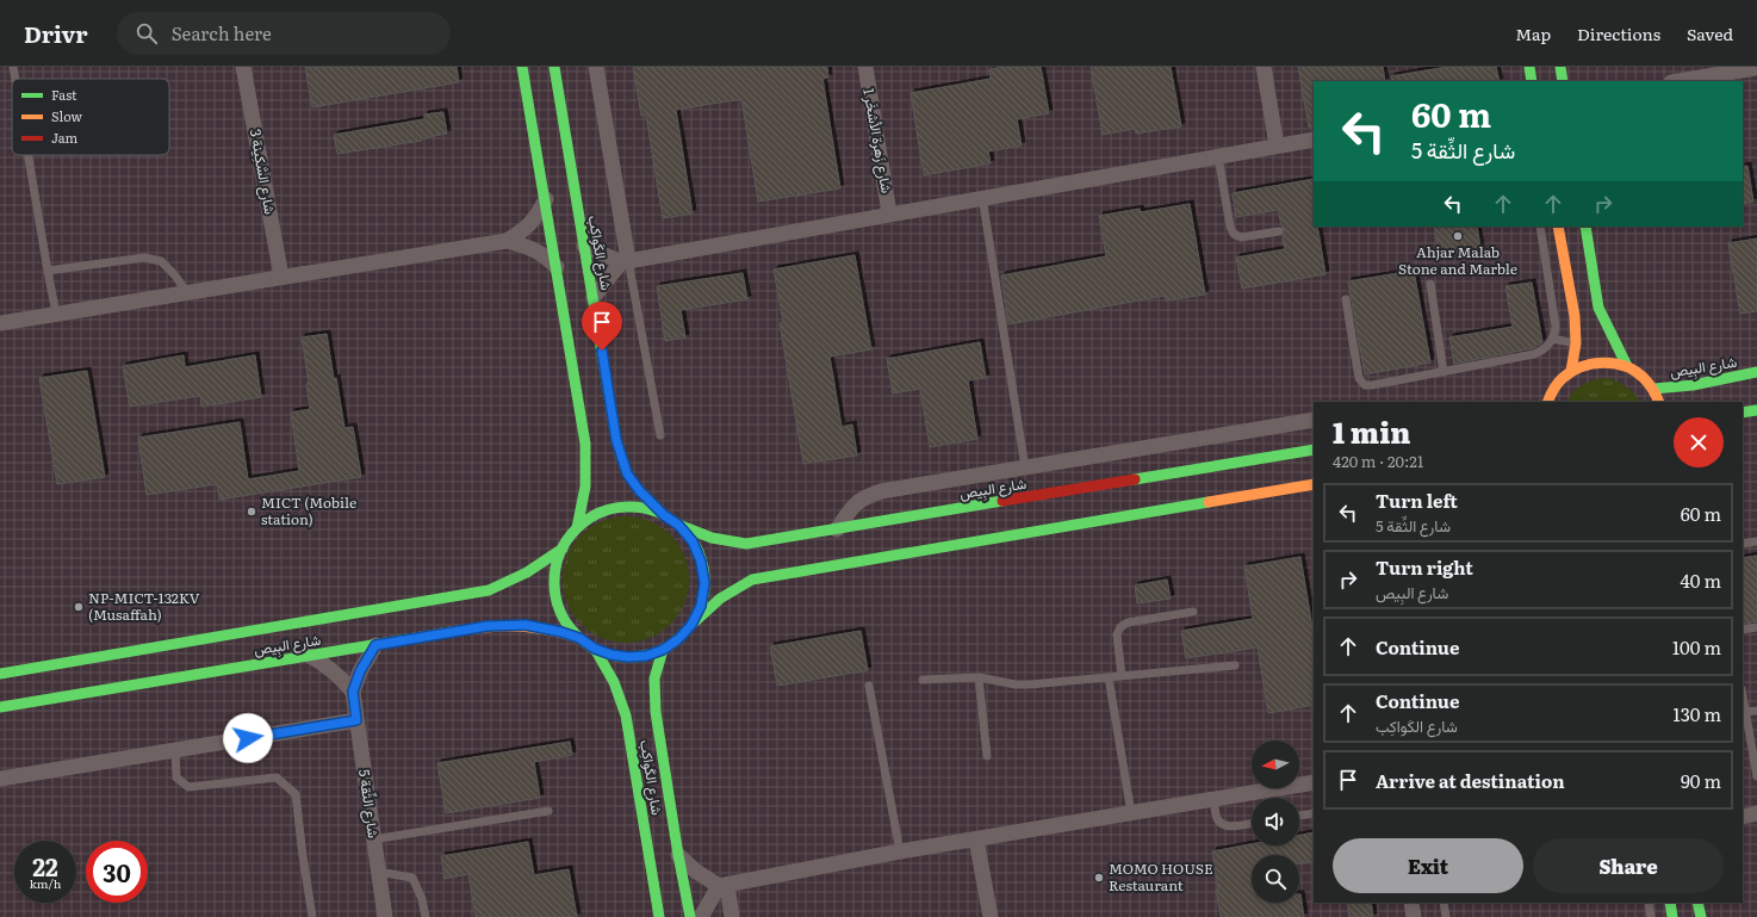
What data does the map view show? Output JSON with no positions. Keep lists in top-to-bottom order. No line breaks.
{"streets":{"street":["شارع زَهرة الأشخَر 1","شارع السَّكِينة 3","شارع الكَواكِب","شارع البِيص","شارع الثِّقة 5"]},"crossings":[["شارع الكَواكِب","شارع البِيص"],["شارع البِيص","شارع الثِّقة 5"]],"places":["Ahjar Malab Stone and Marble","MICT (Mobile station)","NP-MICT-132KV (Musaffah)","MOMO HOUSE Restaurant"],"legend":["Fast","Slow","Jam"],"north":"left","page":{"header":"Drivr","search":"Search here","nav":["Map","Directions","Saved"],"turn":["60 m","شارع الثِّقة 5"],"heading":["1 min","420 m · 20:21"],"list":[{"name":"Turn left","note":"شارع الثِّقة 5","value":"60 m"},{"name":"Turn right","note":"شارع البِيص","value":"40 m"},{"name":"Continue","value":"100 m"},{"name":"Continue","note":"شارع الكَواكِب","value":"130 m"},{"name":"Arrive at destination","value":"90 m"}],"buttons":["Exit","Share"],"speed":"22 km/h","limit":"30"}}
